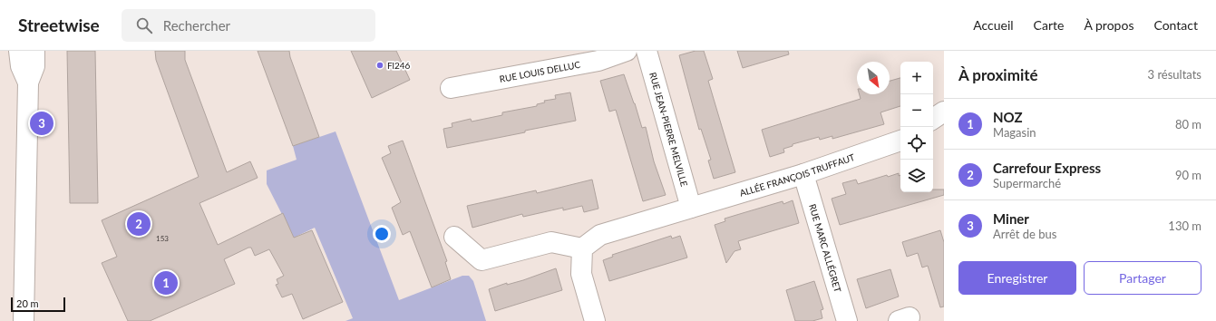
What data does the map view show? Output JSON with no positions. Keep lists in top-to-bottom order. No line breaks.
{"streets":{"street":["RUE LOUIS DELLUC","RUE JEAN-PIERRE MELVILLE","ALLÉE FRANÇOIS TRUFFAUT","RUE MARC ALLÉGRET"]},"crossings":[["RUE JEAN-PIERRE MELVILLE","ALLÉE FRANÇOIS TRUFFAUT"],["ALLÉE FRANÇOIS TRUFFAUT","RUE MARC ALLÉGRET"]],"places":["Fl246"],"house_numbers":["153"],"scale_bar":"20 m","north":"bottom right","page":{"header":"Streetwise","search":"Rechercher","nav":["Accueil","Carte","À propos","Contact"],"heading":["À proximité","3 résultats"],"map_buttons":["+","−"],"list":[{"mark":"1","name":"NOZ","note":"Magasin","value":"80 m"},{"mark":"2","name":"Carrefour Express","note":"Supermarché","value":"90 m"},{"mark":"3","name":"Miner","note":"Arrêt de bus","value":"130 m"}],"pins":["3","2","1"],"buttons":["Enregistrer","Partager"],"scale":"20 m"}}
